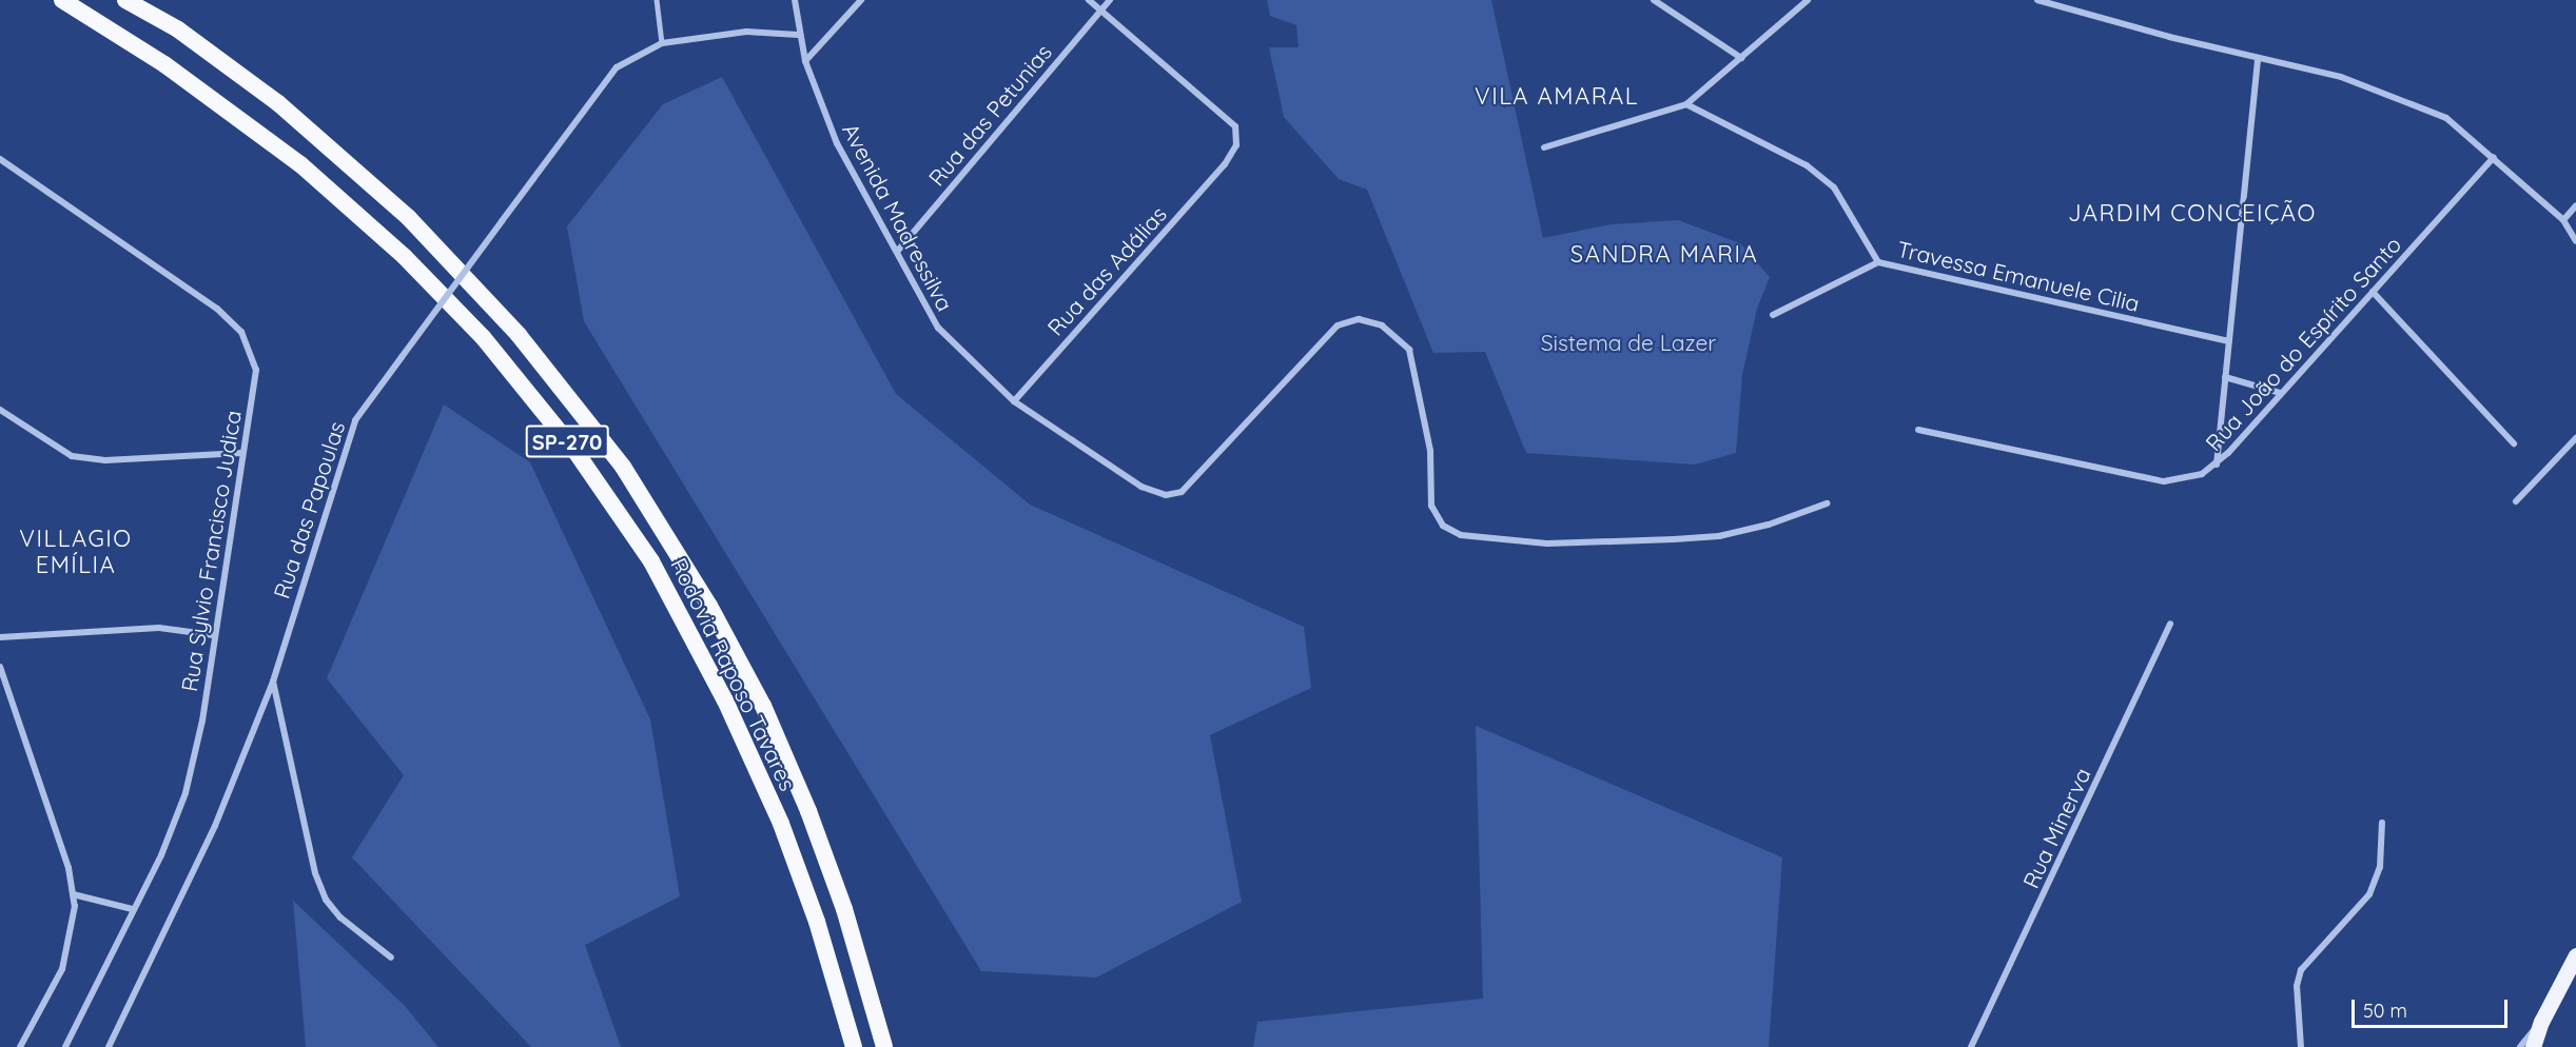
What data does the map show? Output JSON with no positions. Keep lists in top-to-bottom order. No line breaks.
{"streets":{"highway":["SP-270","Rodovia Raposo Tavares"],"street":["Rua das Petunias","Avenida Madressilva","Rua das Adálias","Travessa Emanuele Cilia","Rua João do Espírito Santo","Rua das Papoulas","Rua Sylvio Francisco Judica","Rua Minerva"]},"crossings":[["Rua das Petunias","Avenida Madressilva"],["Rua das Petunias","Rua das Adálias"],["Avenida Madressilva","Rua das Adálias"],["Avenida Madressilva","Rua das Papoulas"]],"districts":["VILA AMARAL","JARDIM CONCEIÇÃO","SANDRA MARIA","VILLAGIO EMÍLIA"],"parks":["Sistema de Lazer"],"scale_bar":"50 m"}
